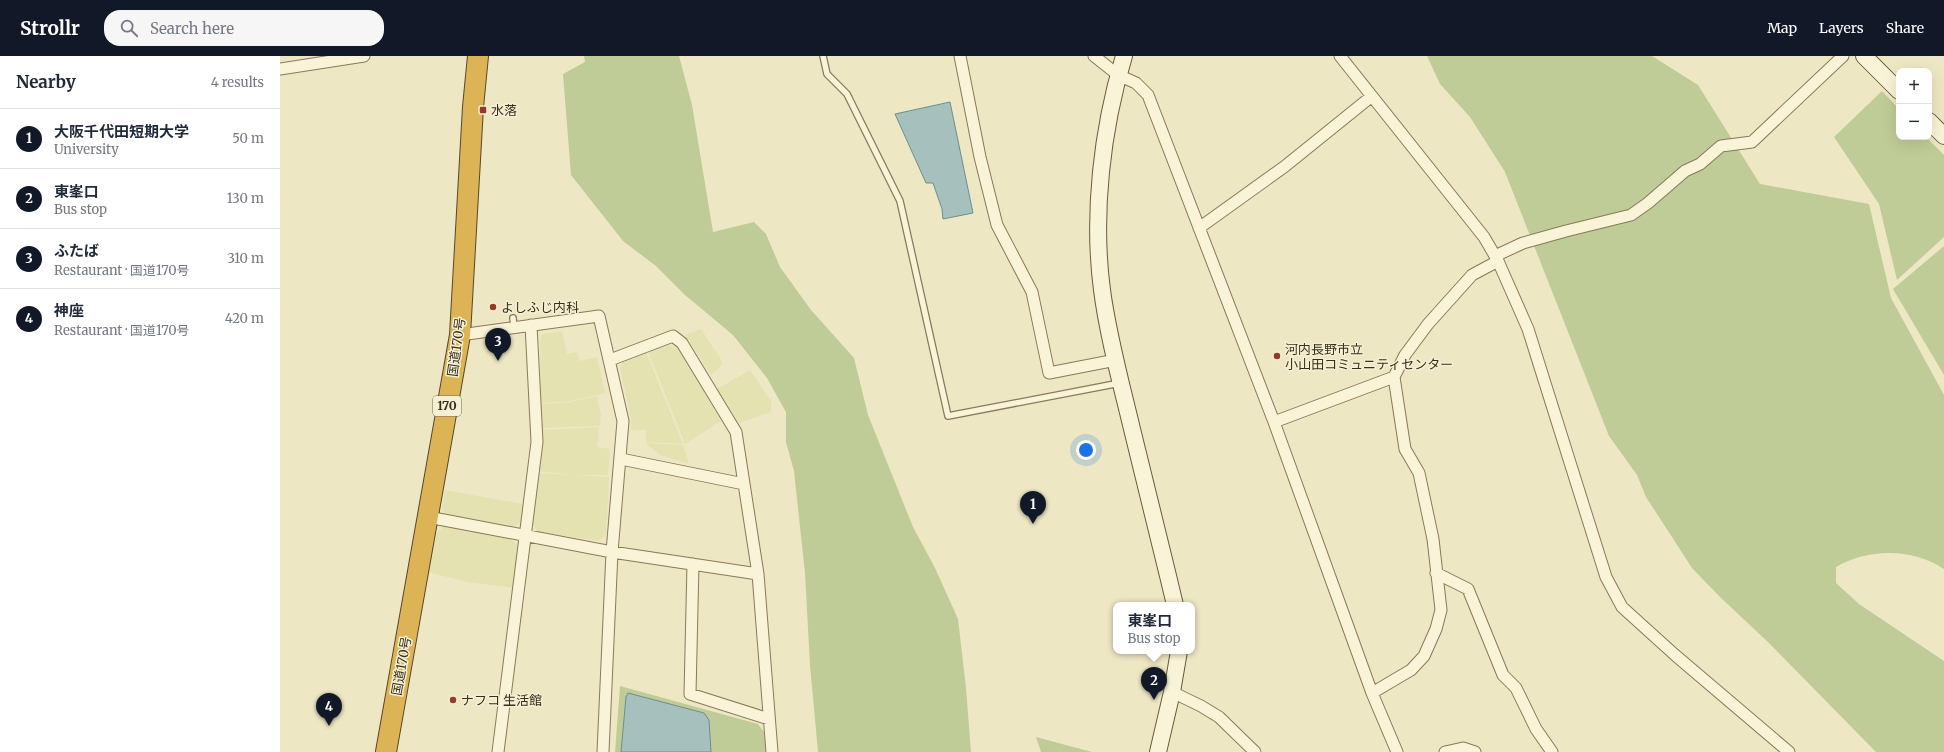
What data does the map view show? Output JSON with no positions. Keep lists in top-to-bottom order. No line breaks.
{"streets":{"highway":["国道170号","170"]},"places":{"transit":["水落"],"other":["よしふじ内科","河内長野市立 小山田コミュニティセンター","ナフコ 生活館"]},"page":{"header":"Strollr","search":"Search here","nav":["Map","Layers","Share"],"heading":["Nearby","4 results"],"map_buttons":["+","−"],"list":[{"mark":"1","name":"大阪千代田短期大学","note":"University","value":"50 m"},{"mark":"2","name":"東峯口","note":"Bus stop","value":"130 m"},{"mark":"3","name":"ふたば","note":"Restaurant · 国道170号","value":"310 m"},{"mark":"4","name":"神座","note":"Restaurant · 国道170号","value":"420 m"}],"pins":["3","1","2","4"],"popup":["東峯口","Bus stop"]}}
